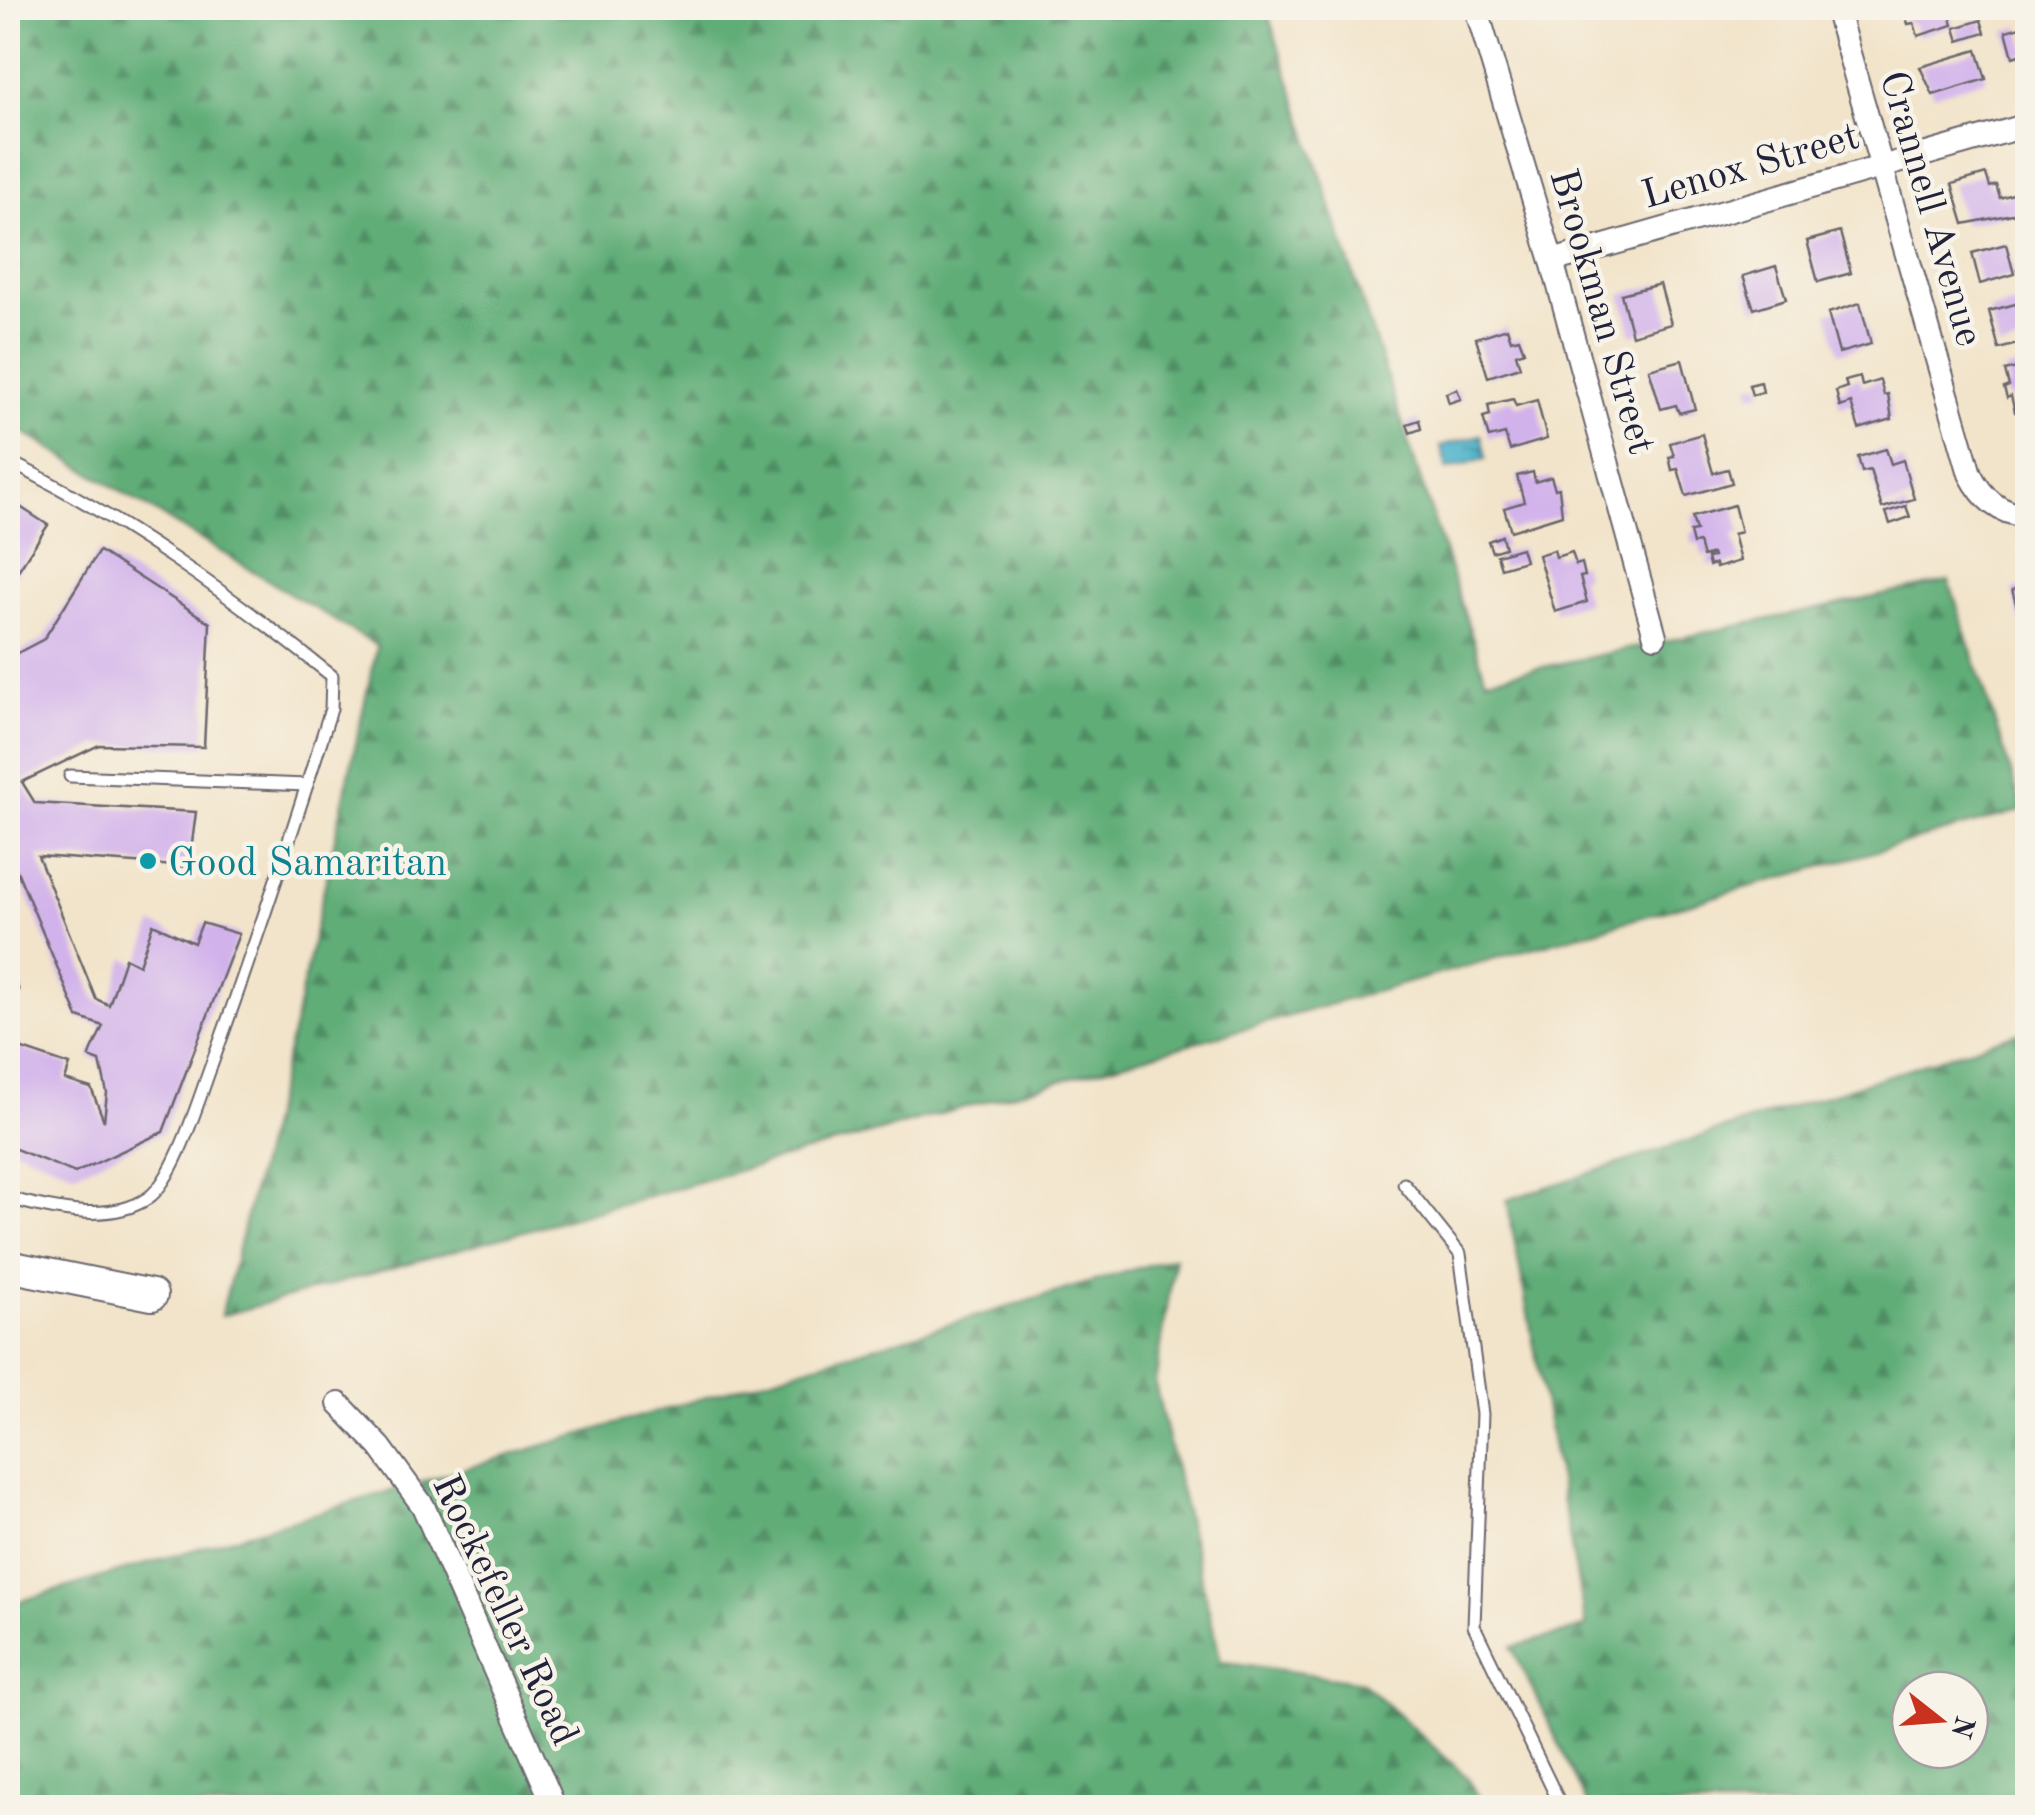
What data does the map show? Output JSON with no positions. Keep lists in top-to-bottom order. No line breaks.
{"streets":{"street":["Lenox Street","Crannell Avenue","Brookman Street","Rockefeller Road"]},"crossings":[["Lenox Street","Crannell Avenue"],["Lenox Street","Brookman Street"]],"places":["Good Samaritan"],"north":"right"}
